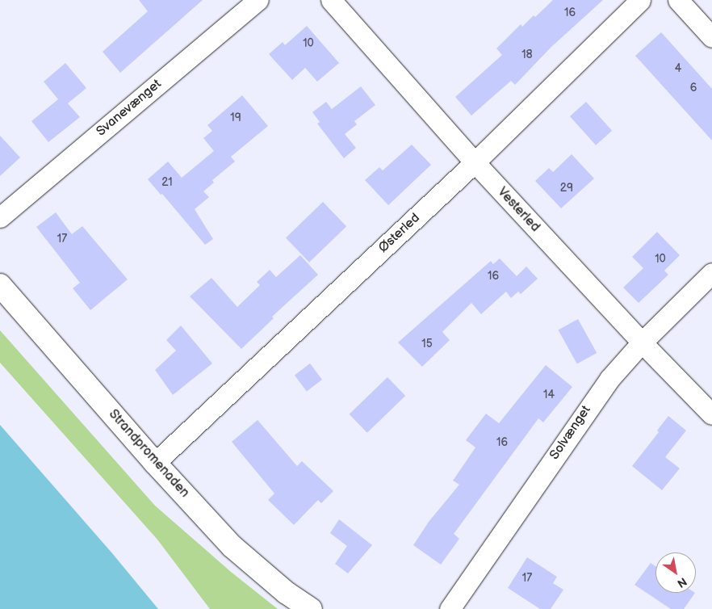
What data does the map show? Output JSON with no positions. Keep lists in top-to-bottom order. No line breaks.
{"streets":{"street":["Svanevænget","Vesterled","Østerled","Solvænget","Strandpromenaden"]},"crossings":[["Vesterled","Østerled"],["Vesterled","Solvænget"],["Østerled","Strandpromenaden"]],"house_numbers":["16","10","18","4","6","19","21","29","17","10","16","15","14","16","17"],"north":"bottom right"}
